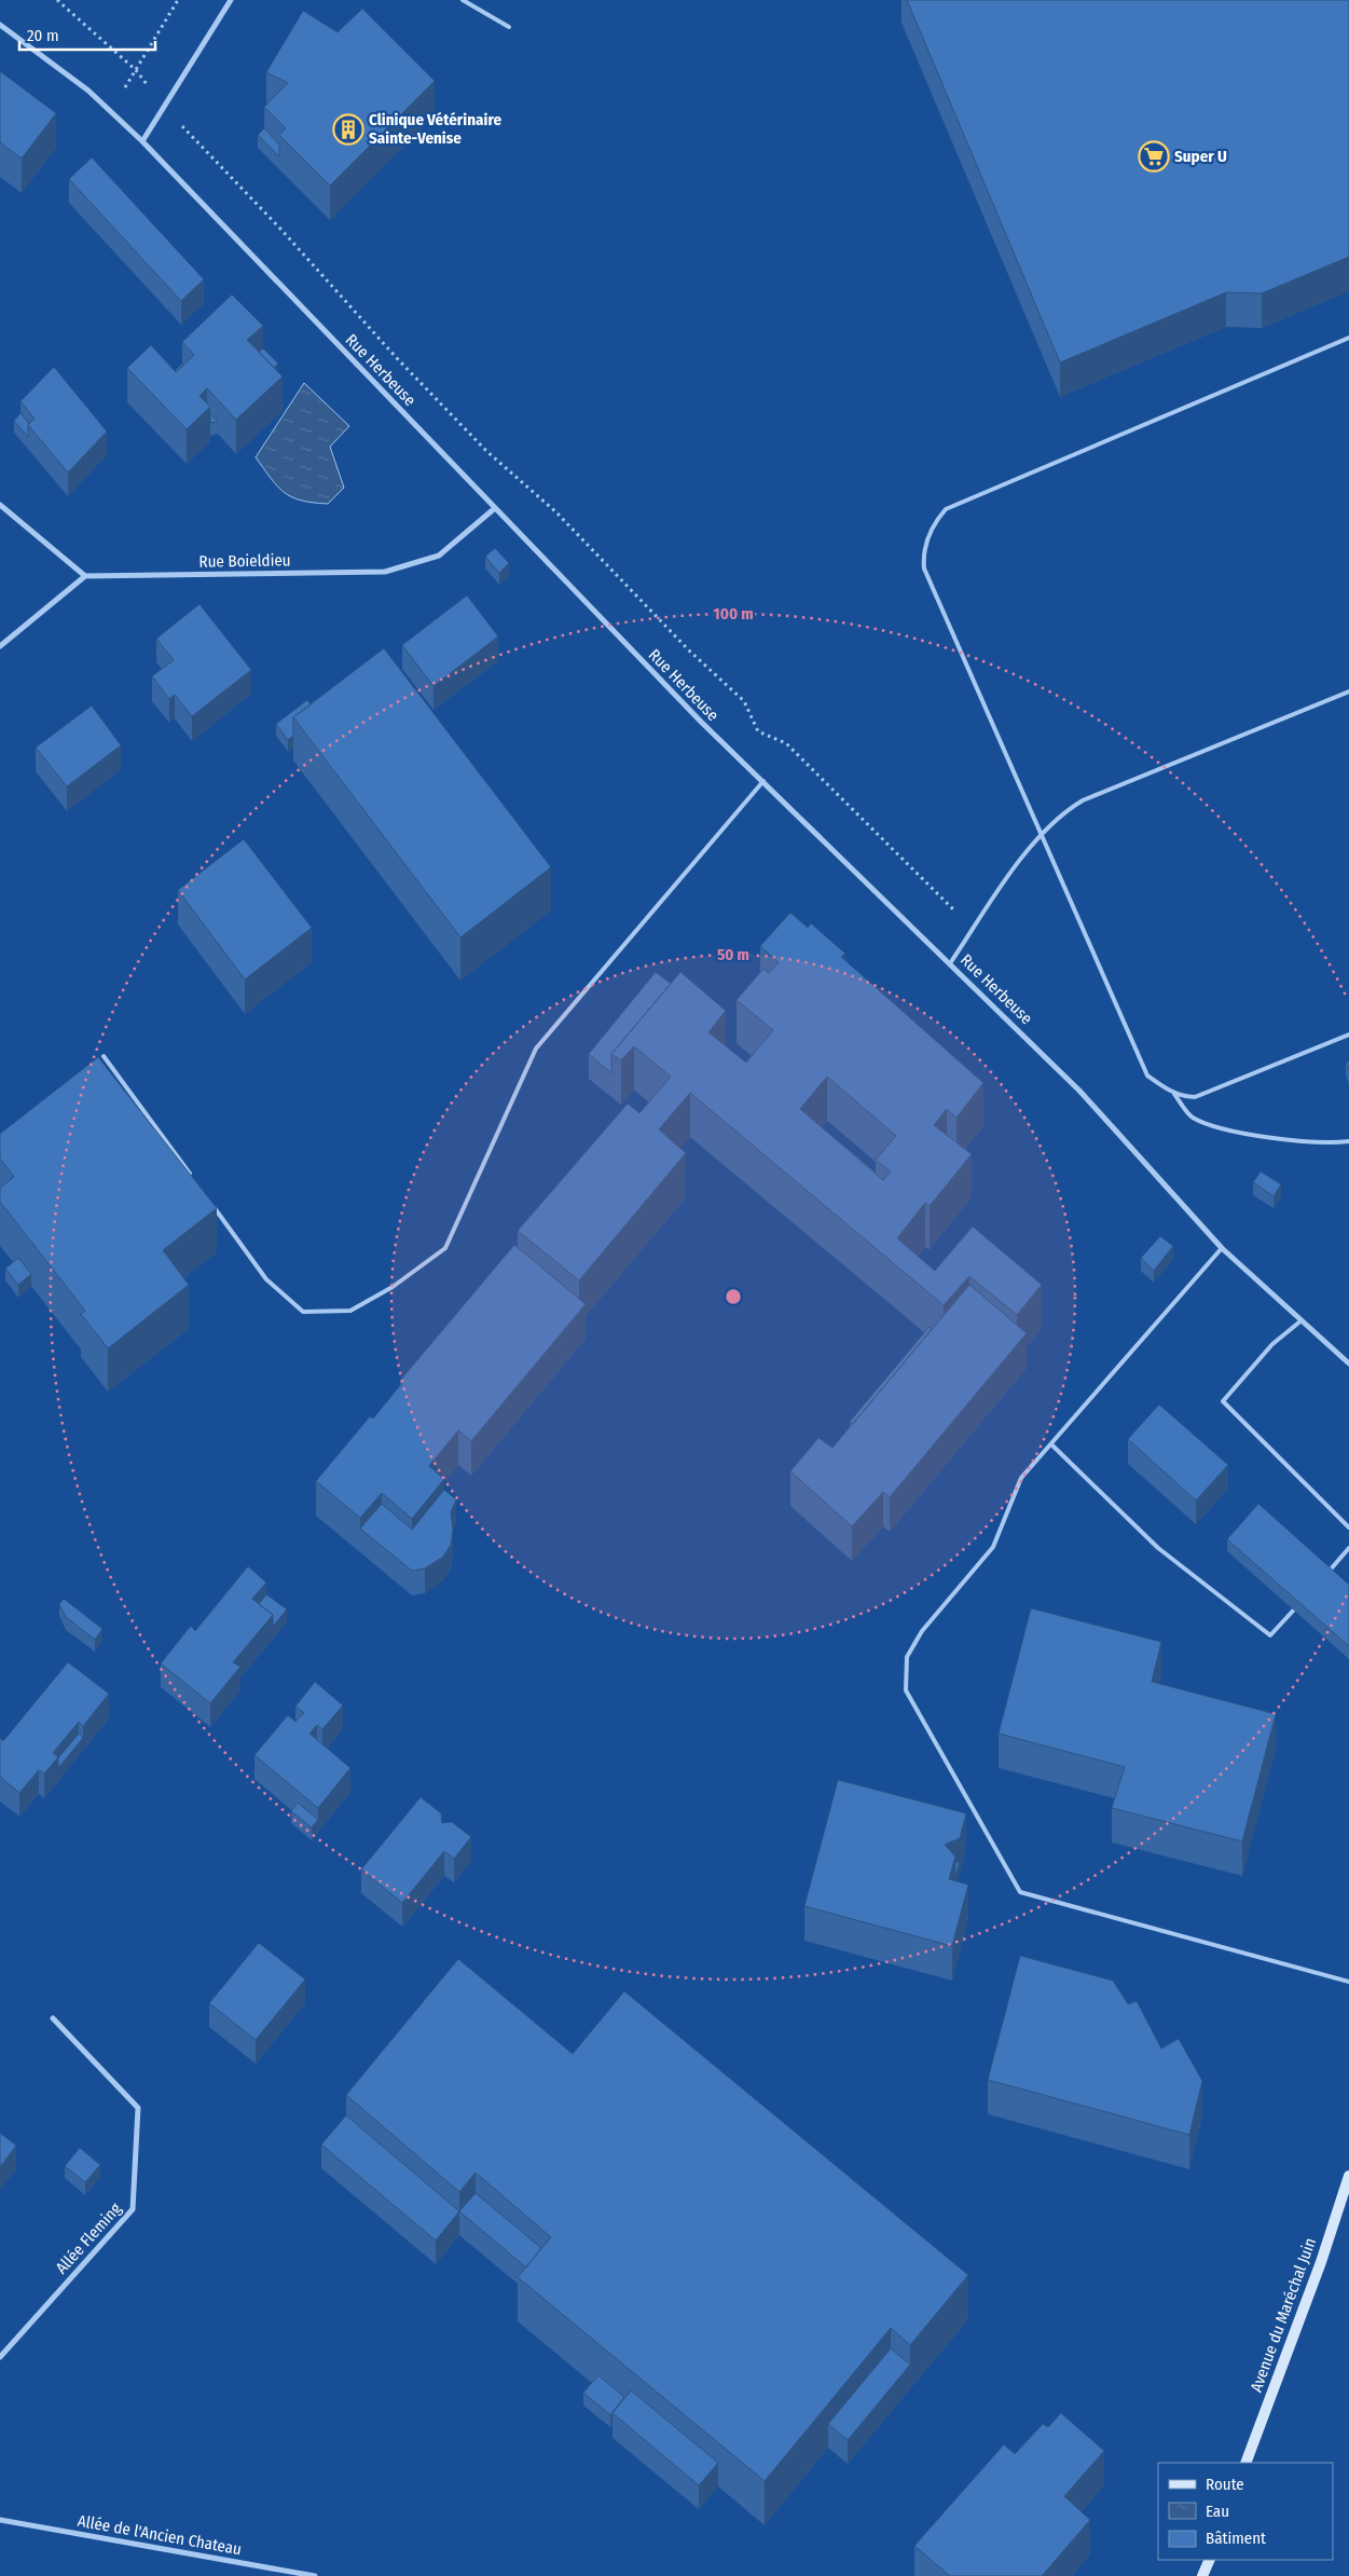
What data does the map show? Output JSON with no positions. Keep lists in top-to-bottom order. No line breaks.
{"streets":{"street":["Rue Herbeuse","Rue Boieldieu","Allée Fleming","Avenue du Maréchal Juin","Allée de l'Ancien Chateau"]},"crossings":[["Rue Herbeuse","Rue Boieldieu"]],"places":{"building":["Clinique Vétérinaire Sainte-Venise"],"supermarket":["Super U"]},"legend":["Route","Eau","Bâtiment"],"scale_bar":"20 m","rings":["100 m","50 m"]}
